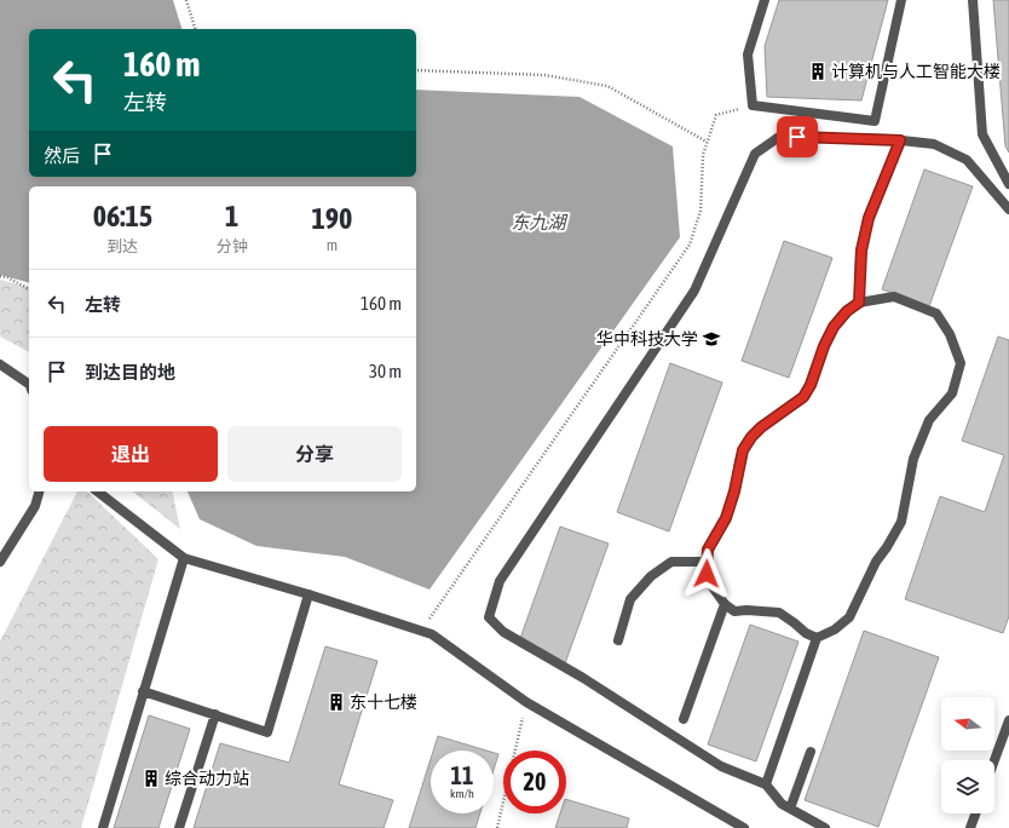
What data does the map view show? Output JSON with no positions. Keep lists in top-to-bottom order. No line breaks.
{"water":["东九湖"],"places":{"building":["计算机与人工智能大楼","东十七楼","综合动力站"],"school or university":["华中科技大学"]},"north":"left","page":{"turn":["160 m","左转"],"then":"然后","eta":["06:15","到达","1","分钟","190","m"],"list":[{"name":"左转","value":"160 m"},{"name":"到达目的地","value":"30 m"}],"buttons":["退出","分享"],"speed":"11 km/h","limit":"20"}}
